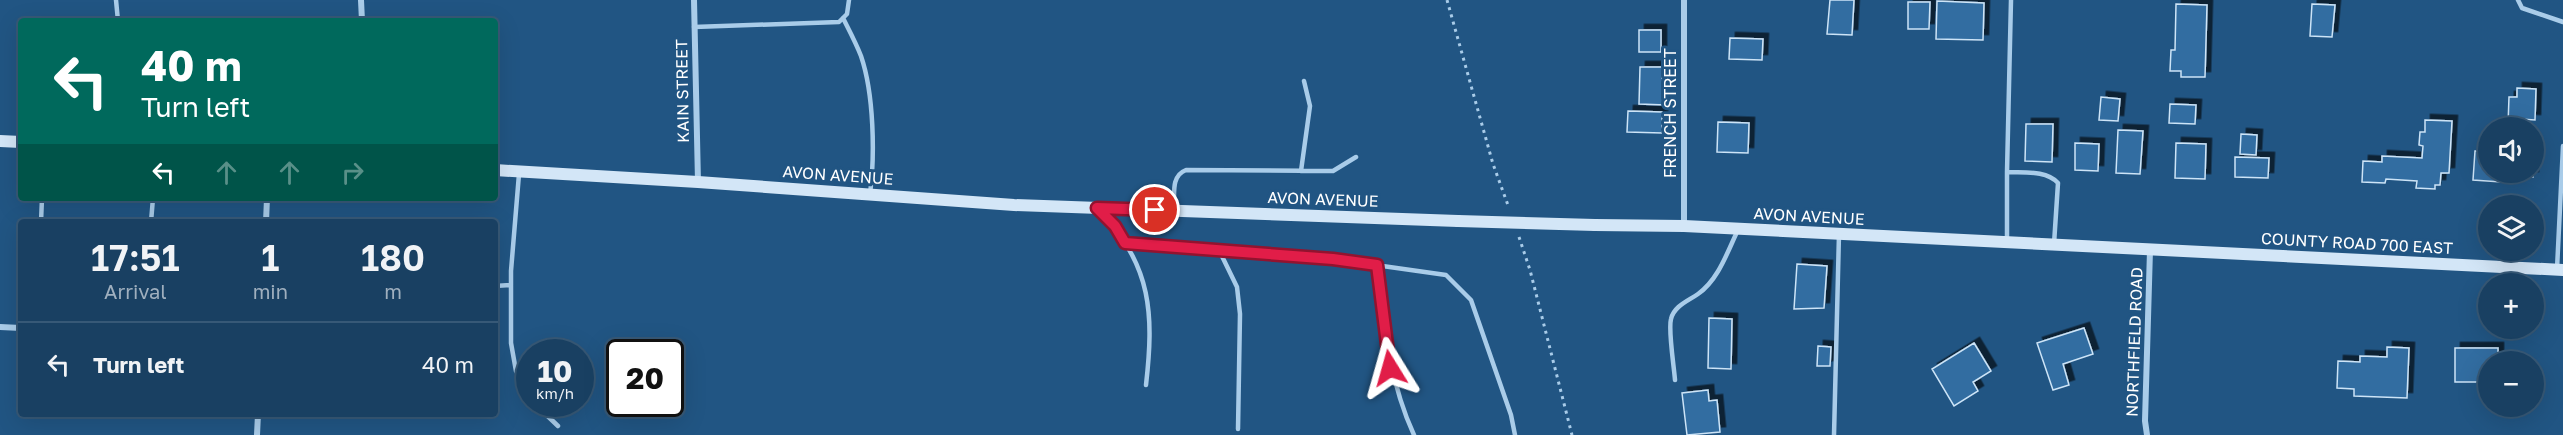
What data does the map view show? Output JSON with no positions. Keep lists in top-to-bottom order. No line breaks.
{"streets":{"main road":["AVON AVENUE","COUNTY ROAD 700 EAST"],"street":["KAIN STREET","FRENCH STREET","NORTHFIELD ROAD"]},"crossings":[["KAIN STREET","AVON AVENUE"],["FRENCH STREET","AVON AVENUE"],["AVON AVENUE","COUNTY ROAD 700 EAST"],["AVON AVENUE","NORTHFIELD ROAD"],["COUNTY ROAD 700 EAST","NORTHFIELD ROAD"]],"page":{"turn":["40 m","Turn left"],"map_buttons":["+","−"],"eta":["17:51","Arrival","1","min","180","m"],"list":[{"name":"Turn left","value":"40 m"}],"speed":"10 km/h","limit":"20"}}
